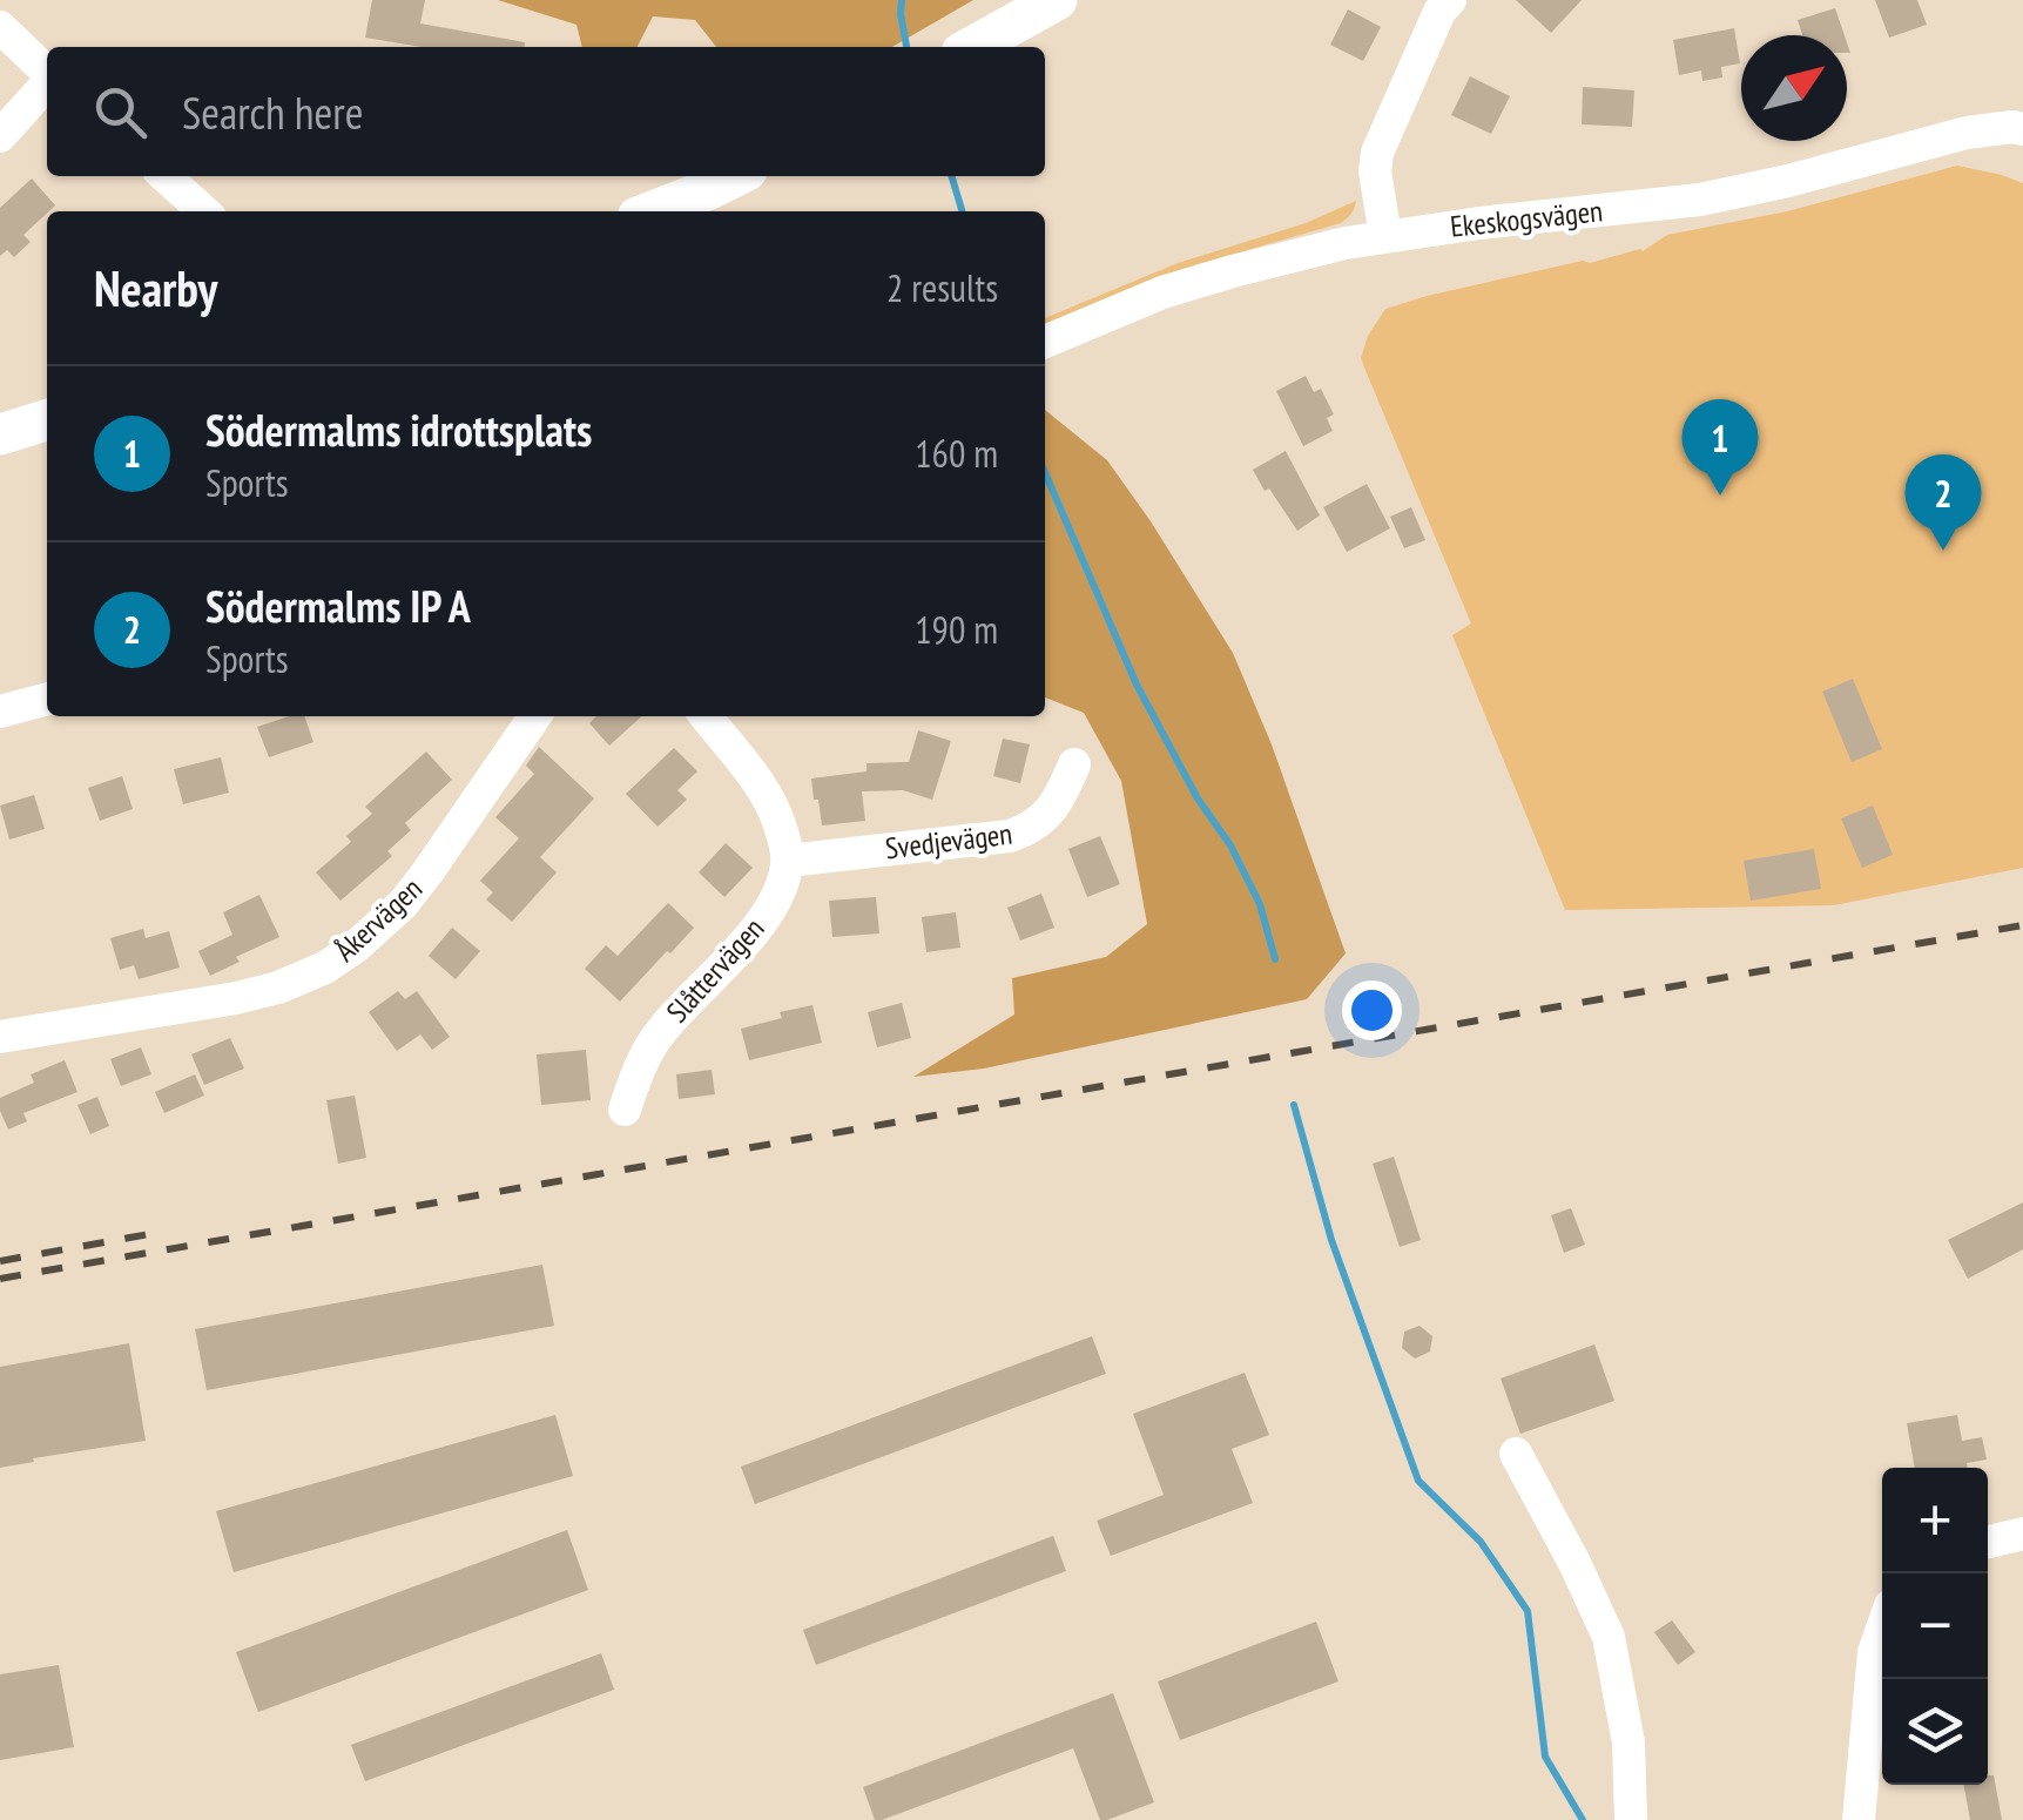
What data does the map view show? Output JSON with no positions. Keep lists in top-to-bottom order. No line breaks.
{"streets":{"street":["Ekeskogsvägen","Svedjevägen","Åkervägen","Slåttervägen"]},"crossings":[["Svedjevägen","Slåttervägen"]],"north":"top right","page":{"search":"Search here","heading":["Nearby","2 results"],"list":[{"mark":"1","name":"Södermalms idrottsplats","note":"Sports","value":"160 m"},{"mark":"2","name":"Södermalms IP A","note":"Sports","value":"190 m"}],"pins":["1","2"],"map_buttons":["+","−"]}}
